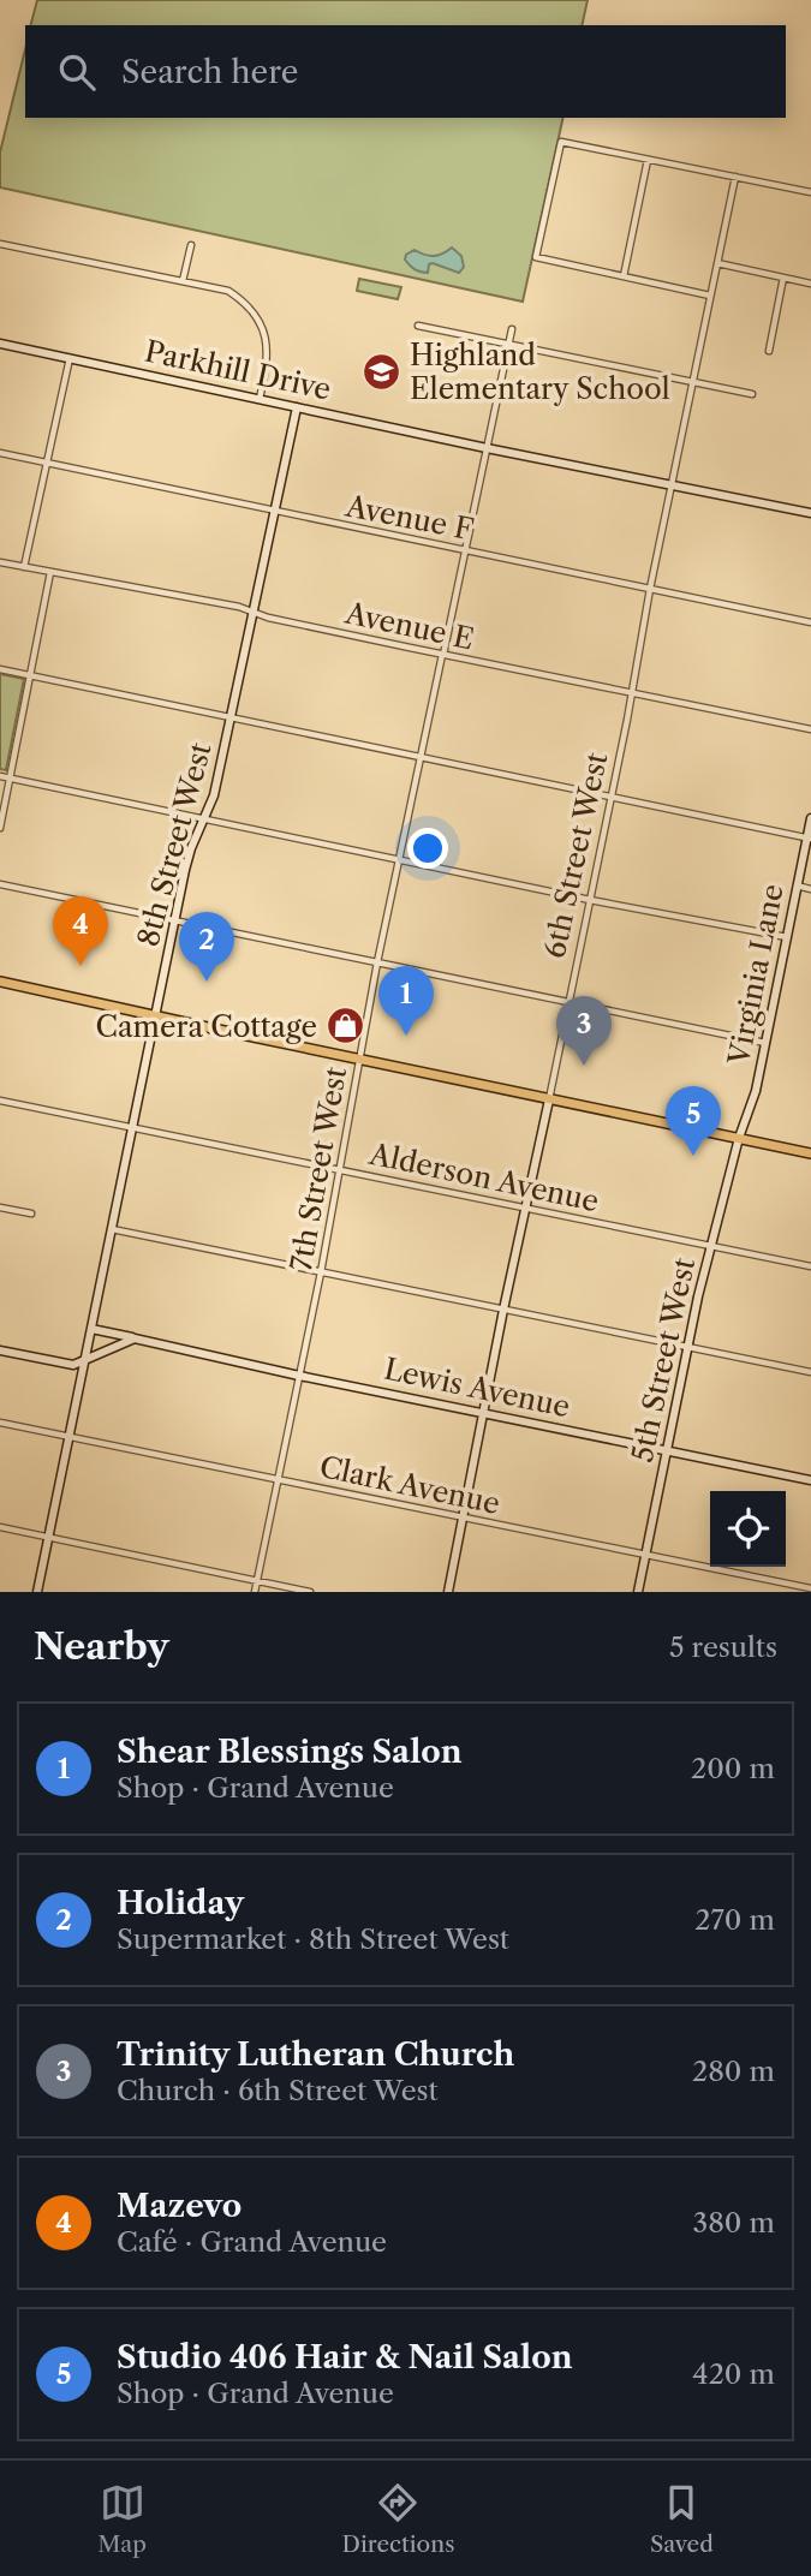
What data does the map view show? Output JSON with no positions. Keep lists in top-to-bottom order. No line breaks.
{"streets":{"street":["Parkhill Drive","Avenue F","Avenue E","8th Street West","6th Street West","Virginia Lane","7th Street West","Alderson Avenue","5th Street West","Lewis Avenue","Clark Avenue"]},"crossings":[["Parkhill Drive","8th Street West"],["Parkhill Drive","6th Street West"],["Parkhill Drive","7th Street West"],["Avenue F","8th Street West"],["Avenue F","6th Street West"],["Avenue F","7th Street West"],["Avenue E","8th Street West"],["Avenue E","6th Street West"],["Avenue E","7th Street West"],["8th Street West","Alderson Avenue"],["8th Street West","Lewis Avenue"],["8th Street West","Clark Avenue"],["6th Street West","Alderson Avenue"],["6th Street West","Lewis Avenue"],["6th Street West","Clark Avenue"],["Virginia Lane","5th Street West"],["7th Street West","Alderson Avenue"],["7th Street West","Lewis Avenue"],["7th Street West","Clark Avenue"],["Alderson Avenue","5th Street West"],["5th Street West","Lewis Avenue"],["5th Street West","Clark Avenue"]],"places":{"school or university":["Highland Elementary School"],"shop":["Camera Cottage"]},"page":{"search":"Search here","pins":["4","2","1","3","5"],"heading":["Nearby","5 results"],"list":[{"mark":"1","name":"Shear Blessings Salon","note":"Shop · Grand Avenue","value":"200 m"},{"mark":"2","name":"Holiday","note":"Supermarket · 8th Street West","value":"270 m"},{"mark":"3","name":"Trinity Lutheran Church","note":"Church · 6th Street West","value":"280 m"},{"mark":"4","name":"Mazevo","note":"Café · Grand Avenue","value":"380 m"},{"mark":"5","name":"Studio 406 Hair & Nail Salon","note":"Shop · Grand Avenue","value":"420 m"}],"nav":["Map","Directions","Saved"]}}
